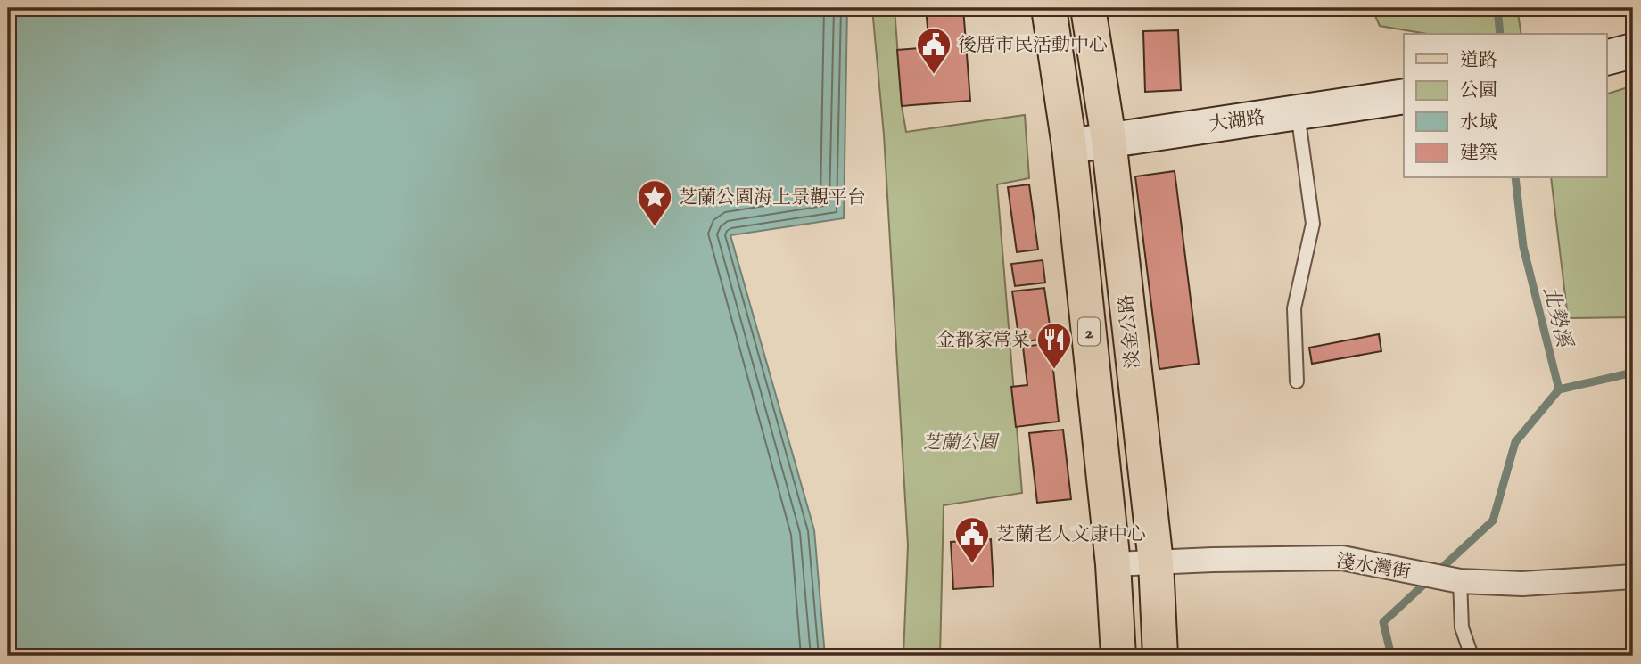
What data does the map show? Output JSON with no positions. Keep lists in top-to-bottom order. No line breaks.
{"streets":{"main road":["2","淡金公路"],"street":["大湖路","淺水灣街"]},"crossings":[["大湖路","2"],["大湖路","淡金公路"],["2","淺水灣街"],["淡金公路","淺水灣街"]],"water":["北勢溪"],"parks":["芝蘭公園"],"places":{"public building":["後厝市民活動中心","芝蘭老人文康中心"],"place":["芝蘭公園海上景觀平台"],"restaurant":["金都家常菜"]},"legend":["道路","公園","水域","建築"]}
